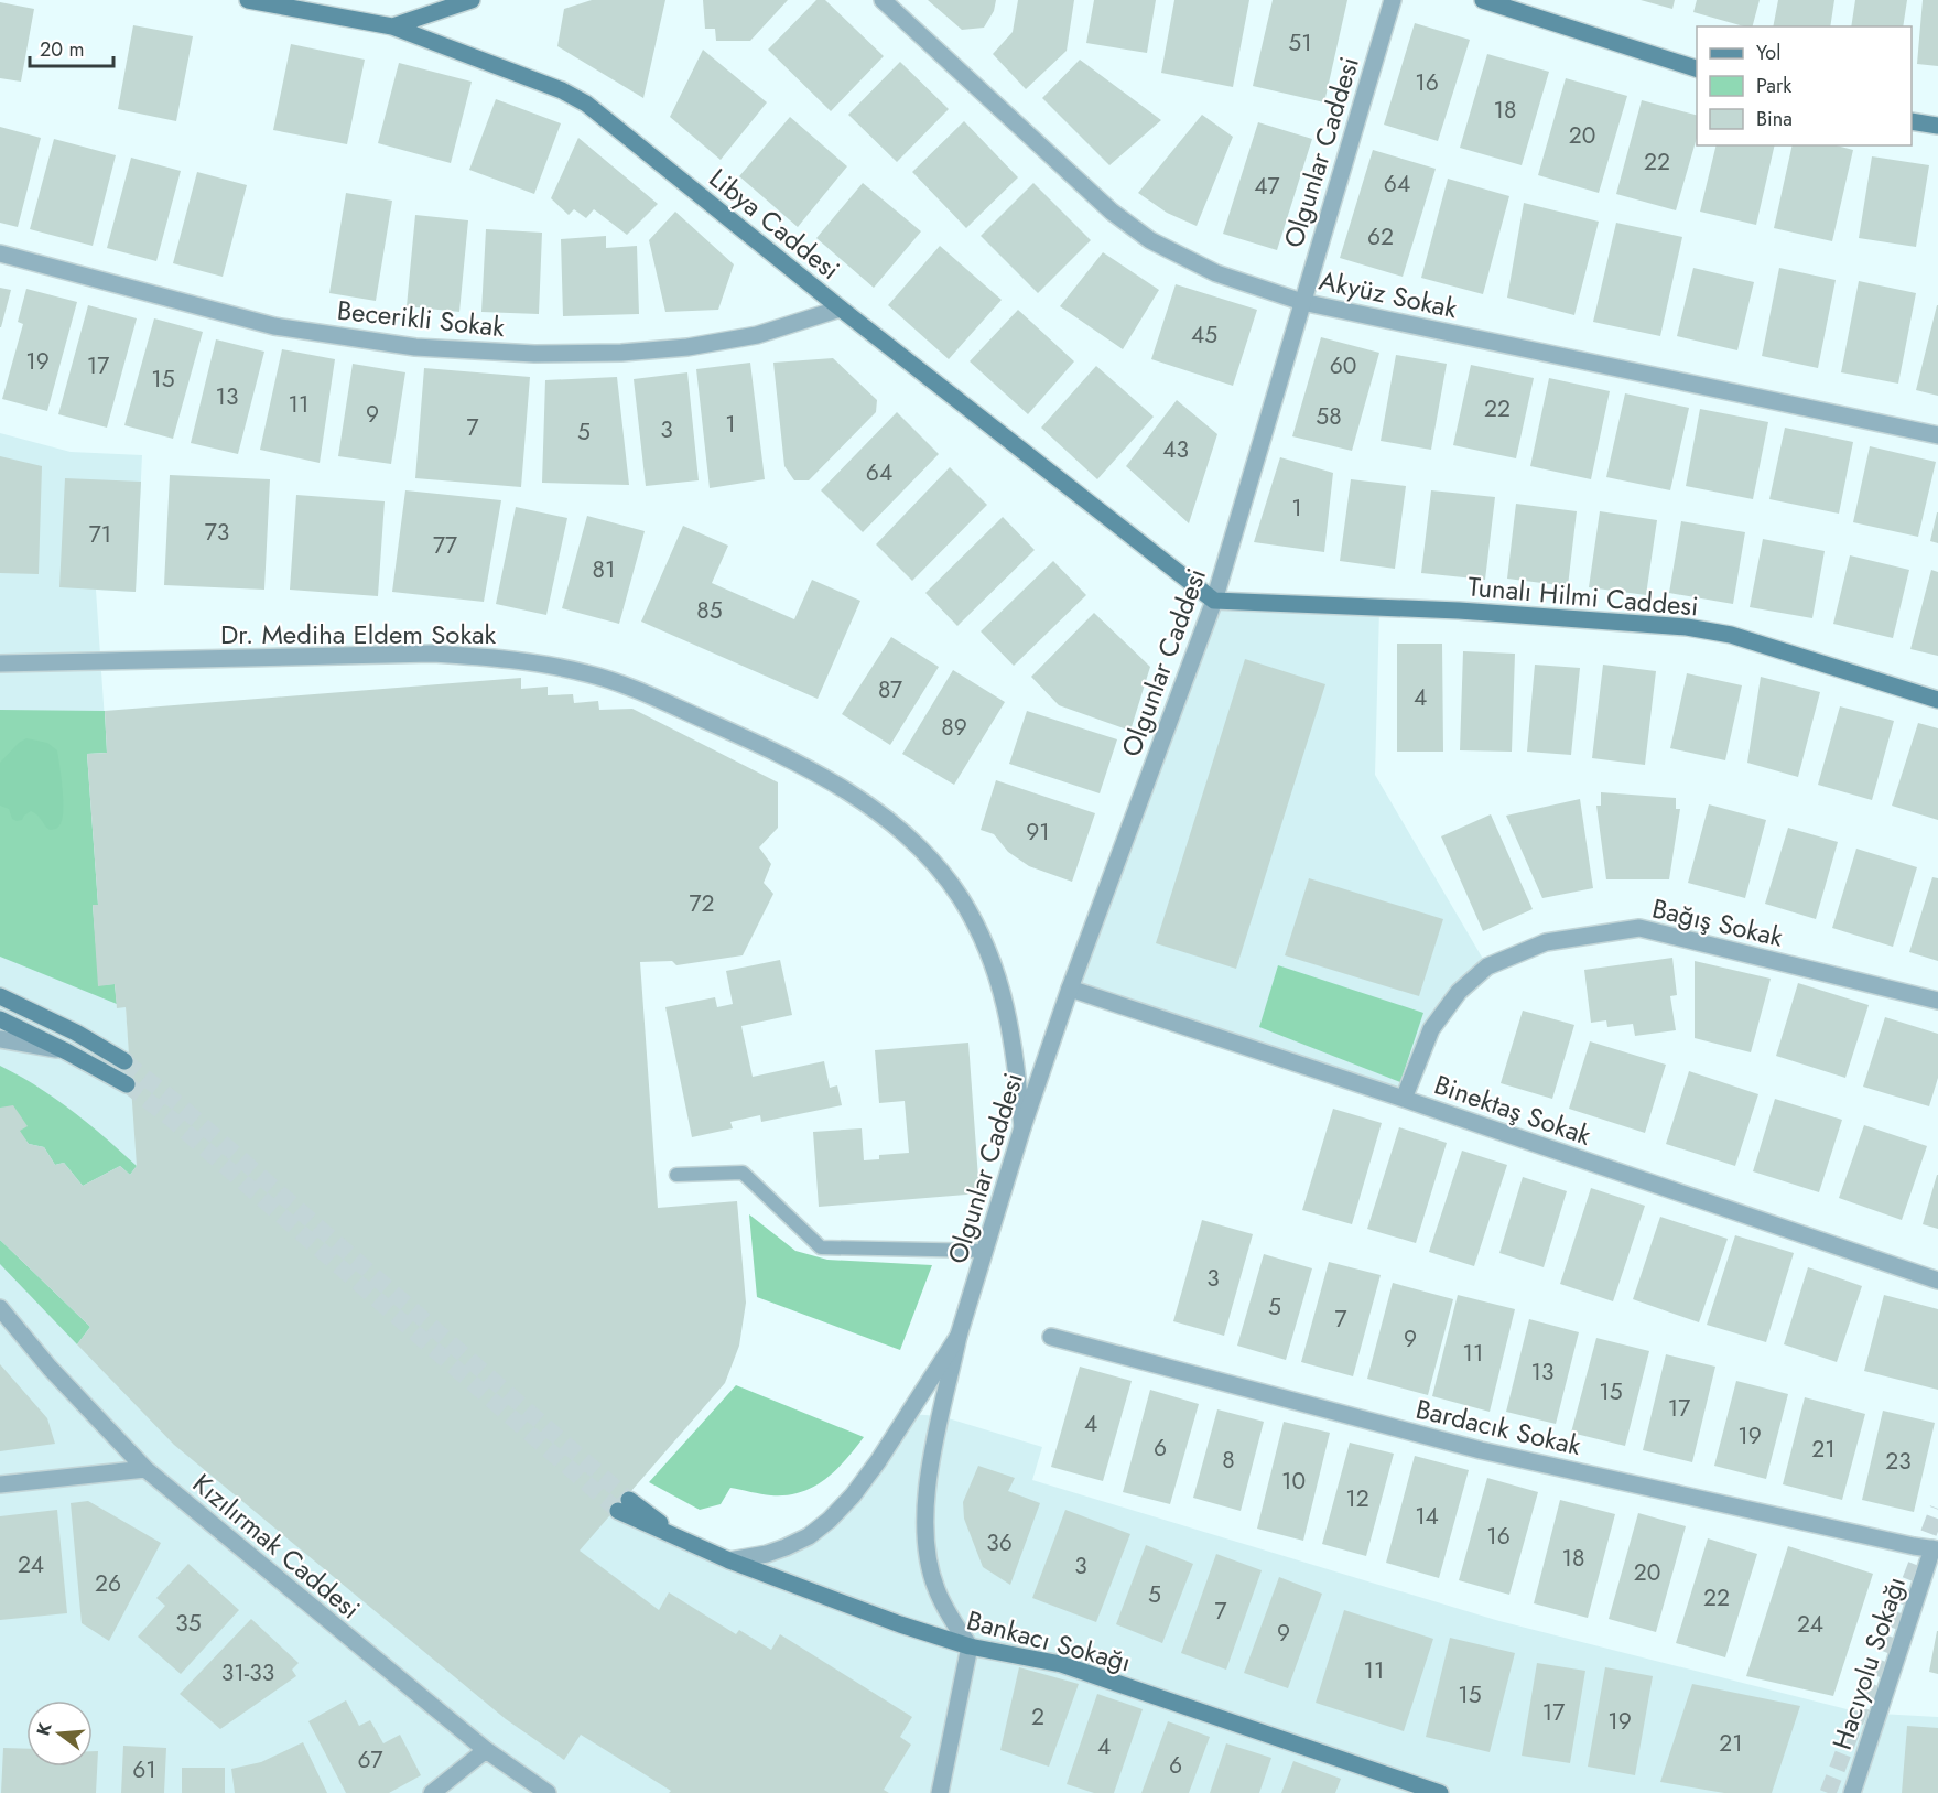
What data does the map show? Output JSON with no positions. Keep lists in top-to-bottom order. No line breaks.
{"streets":{"main road":["Libya Caddesi","Tunalı Hilmi Caddesi","Bankacı Sokağı"],"street":["Olgunlar Caddesi","Akyüz Sokak","Becerikli Sokak","Dr. Mediha Eldem Sokak","Bağış Sokak","Binektaş Sokak","Bardacık Sokak","Kızılırmak Caddesi","Hacıyolu Sokağı"]},"crossings":[["Olgunlar Caddesi","Libya Caddesi"],["Olgunlar Caddesi","Akyüz Sokak"],["Olgunlar Caddesi","Tunalı Hilmi Caddesi"],["Olgunlar Caddesi","Dr. Mediha Eldem Sokak"],["Olgunlar Caddesi","Binektaş Sokak"],["Olgunlar Caddesi","Bankacı Sokağı"],["Libya Caddesi","Becerikli Sokak"],["Libya Caddesi","Tunalı Hilmi Caddesi"],["Bağış Sokak","Binektaş Sokak"],["Bardacık Sokak","Hacıyolu Sokağı"]],"house_numbers":["51","16","18","20","22","64","47","62","45","19","17","60","15","13","11","22","9","58","1","7","3","5","43","64","1","73","71","77","81","85","87","4","89","91","72","3","5","7","9","11","13","15","17","4","19","6","21","8","23","10","12","14","16","36","18","24","3","20","26","5","22","7","35","24","9","11","31-33","15","17","2","19","21","4","67","6","61"],"legend":["Yol","Park","Bina"],"scale_bar":"20 m","north":"left"}
